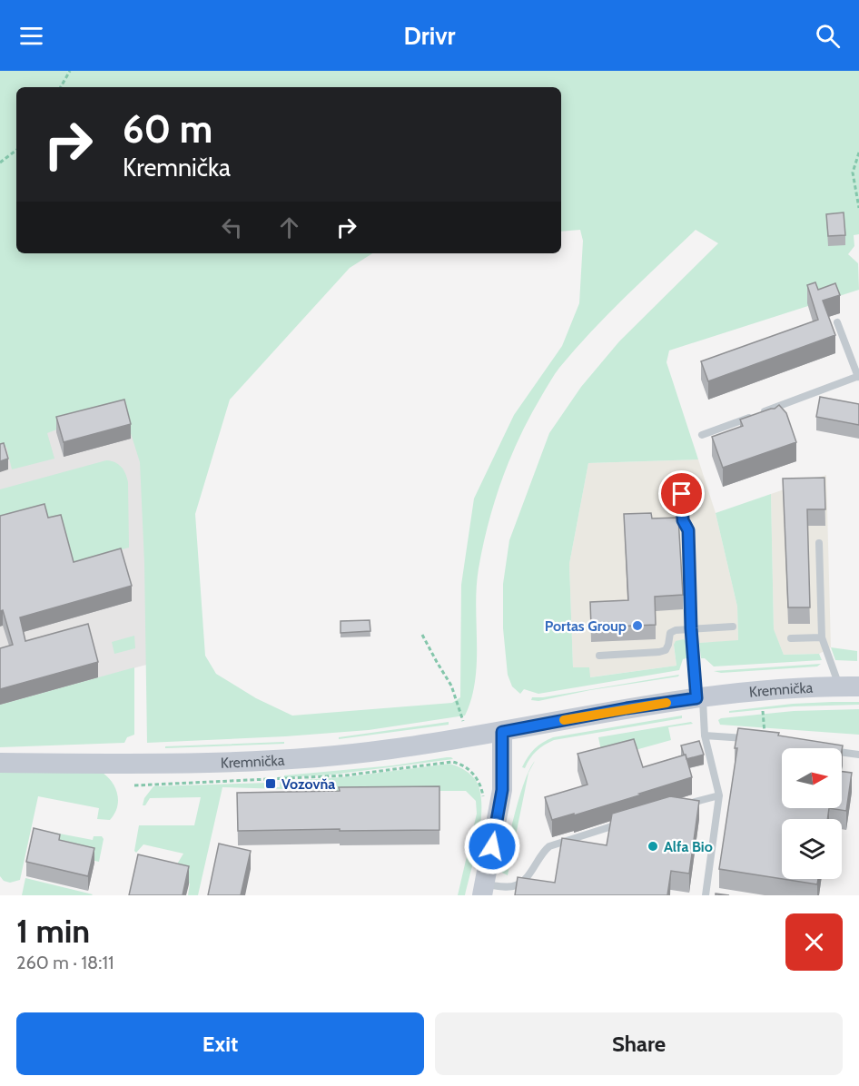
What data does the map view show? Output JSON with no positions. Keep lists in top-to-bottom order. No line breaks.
{"streets":{"main road":["Kremnička"]},"places":{"other":["Portas Group","Alfa Bio"],"transit":["Vozovňa"]},"north":"right","page":{"header":"Drivr","turn":["60 m","Kremnička"],"heading":["1 min","260 m · 18:11"],"buttons":["Exit","Share"]}}
